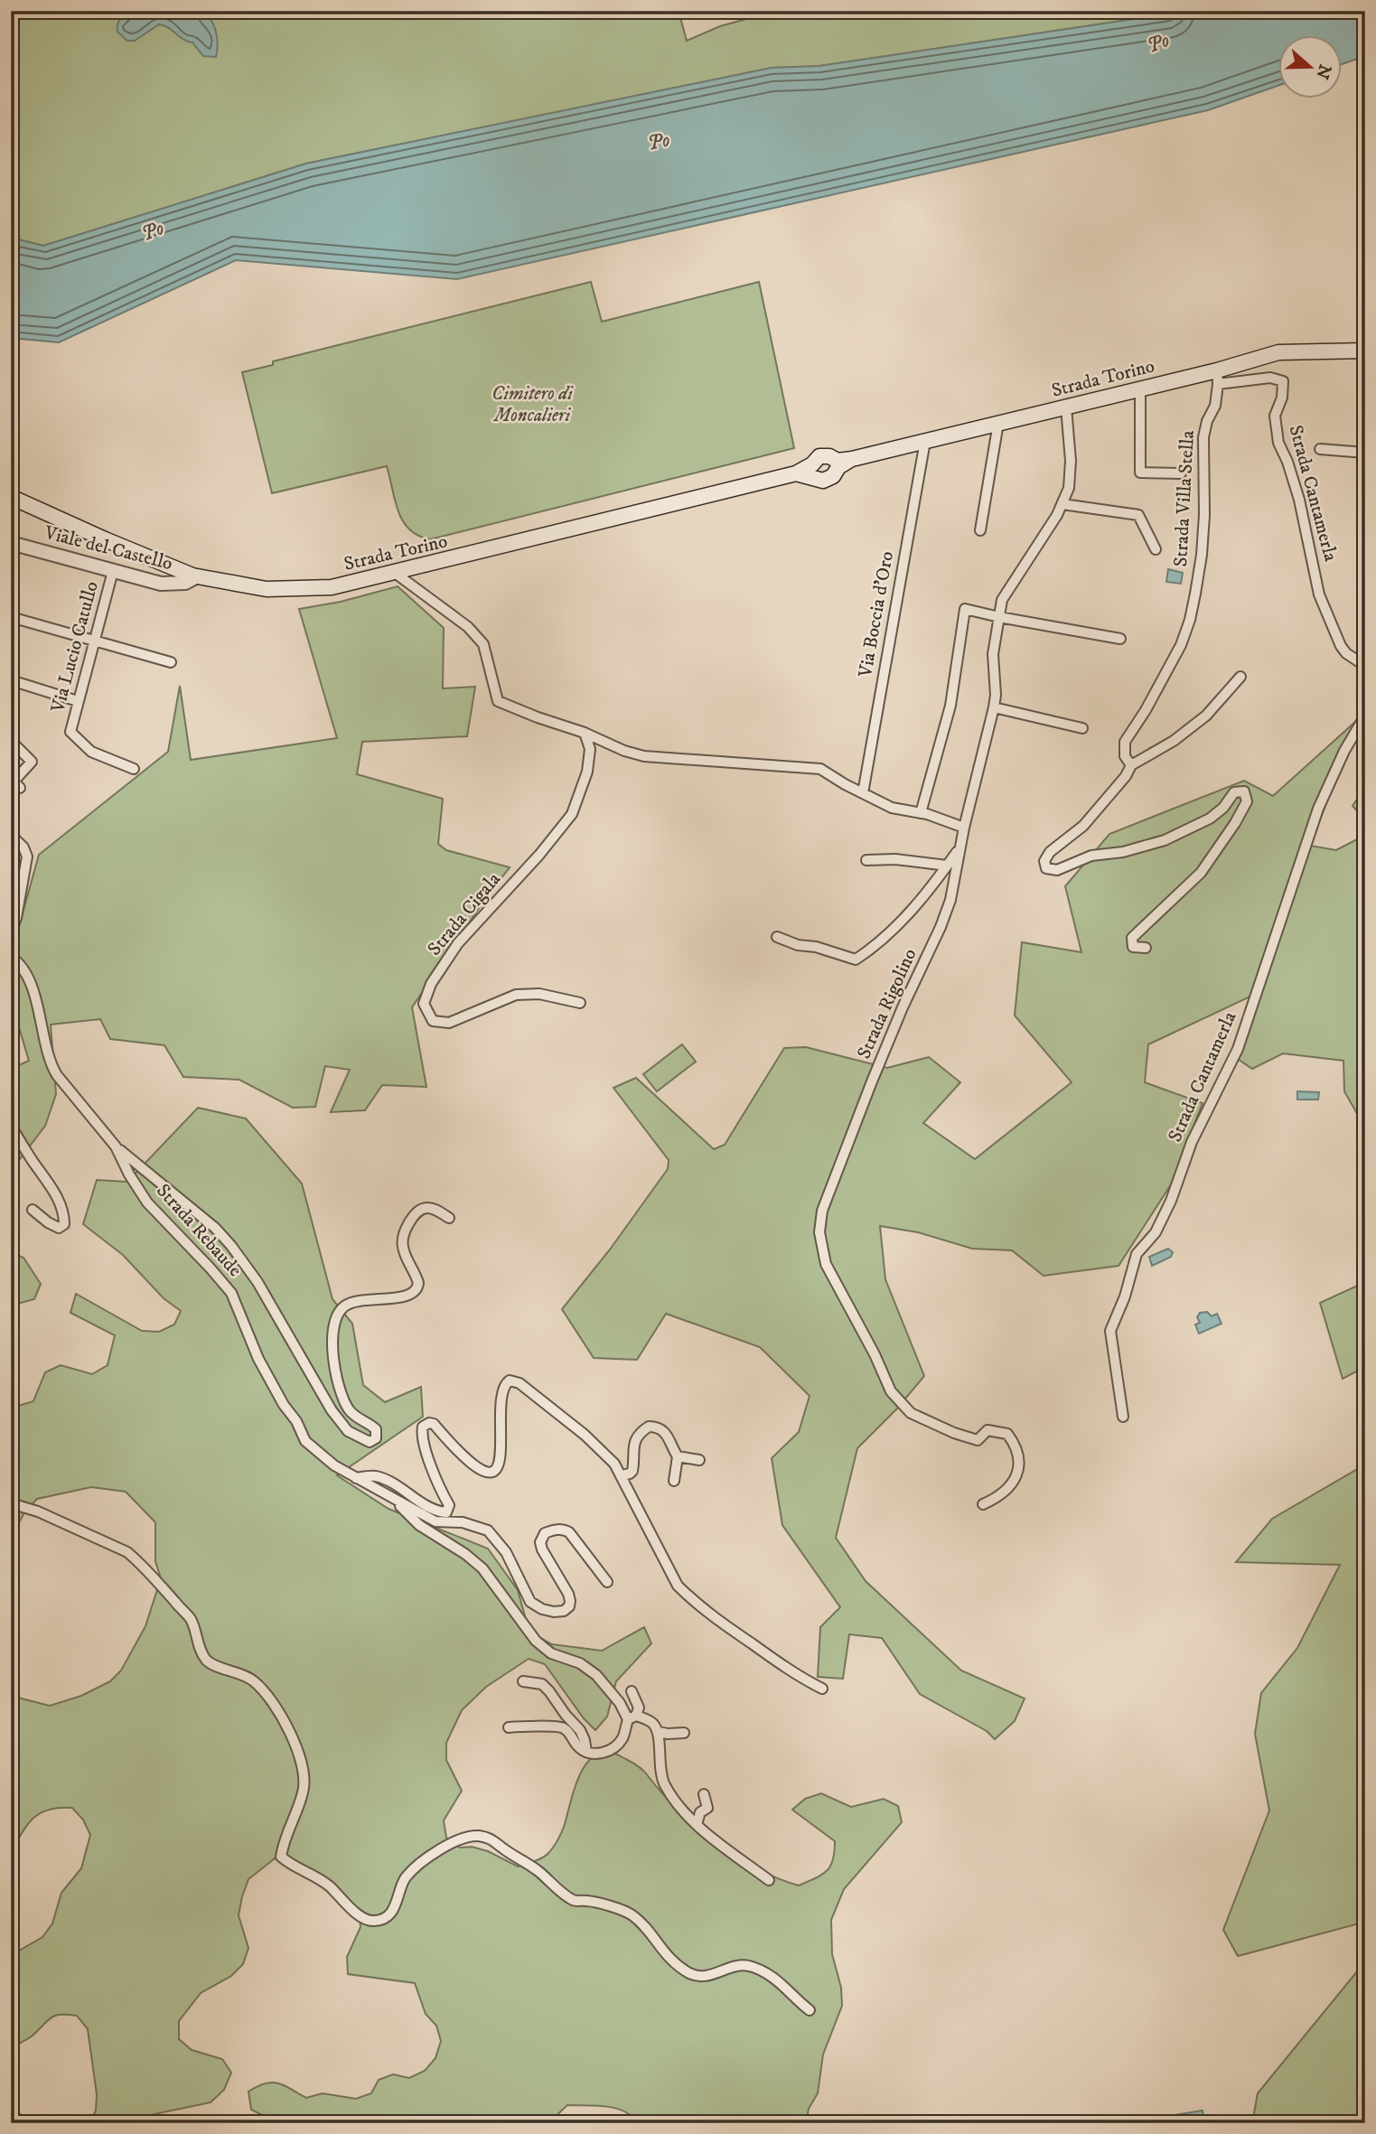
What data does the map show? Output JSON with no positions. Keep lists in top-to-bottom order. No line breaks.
{"streets":{"main road":["Strada Torino"],"street":["Strada Cantamerla","Strada Villa Stella","Viale del Castello","Via Boccia d'Oro","Via Lucio Catullo","Strada Cigala","Strada Rigolino","Strada Rebaude"]},"crossings":[["Strada Torino","Strada Cantamerla"],["Strada Torino","Strada Villa Stella"],["Strada Torino","Viale del Castello"],["Strada Torino","Via Boccia d'Oro"],["Strada Torino","Strada Rigolino"],["Strada Cantamerla","Strada Villa Stella"],["Viale del Castello","Via Lucio Catullo"]],"water":["Po"],"parks":["Cimitero di Moncalieri"],"north":"right"}
